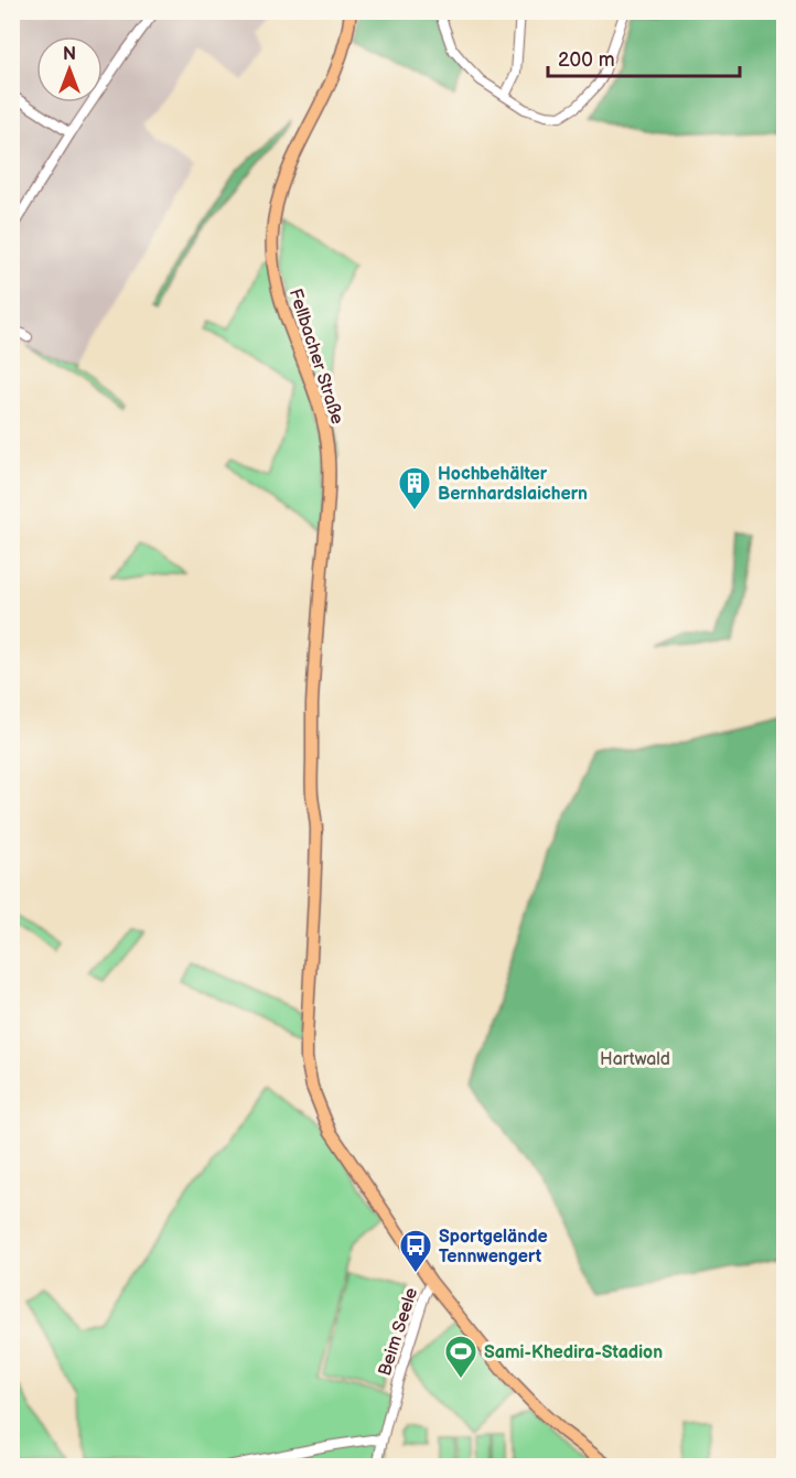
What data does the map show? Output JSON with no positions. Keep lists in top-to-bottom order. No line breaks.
{"streets":{"main road":["Fellbacher Straße"],"street":["Beim Seele"]},"crossings":[["Fellbacher Straße","Beim Seele"]],"parks":["Hartwald"],"places":{"building":["Hochbehälter Bernhardslaichern"],"bus stop":["Sportgelände Tennwengert"],"sports":["Sami-Khedira-Stadion"]},"scale_bar":"200 m","north":"top"}
